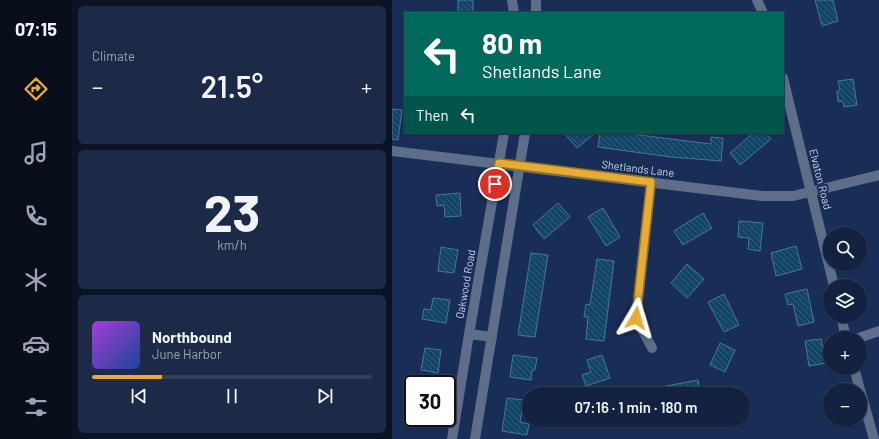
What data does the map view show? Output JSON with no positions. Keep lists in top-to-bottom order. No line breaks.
{"streets":{"street":["Shetlands Lane","Elvaton Road","Oakwood Road"]},"crossings":[["Shetlands Lane","Elvaton Road"],["Shetlands Lane","Oakwood Road"]],"page":{"tabs":"07:15","tile":["Climate",["23","km/h"]],"turn":["80 m","Shetlands Lane"],"heat":["−","21.5°","+"],"then":"Then","map_buttons":["+","−"],"song":["Northbound","June Harbor"],"limit":"30","trip":"07:16 · 1 min · 180 m"}}
